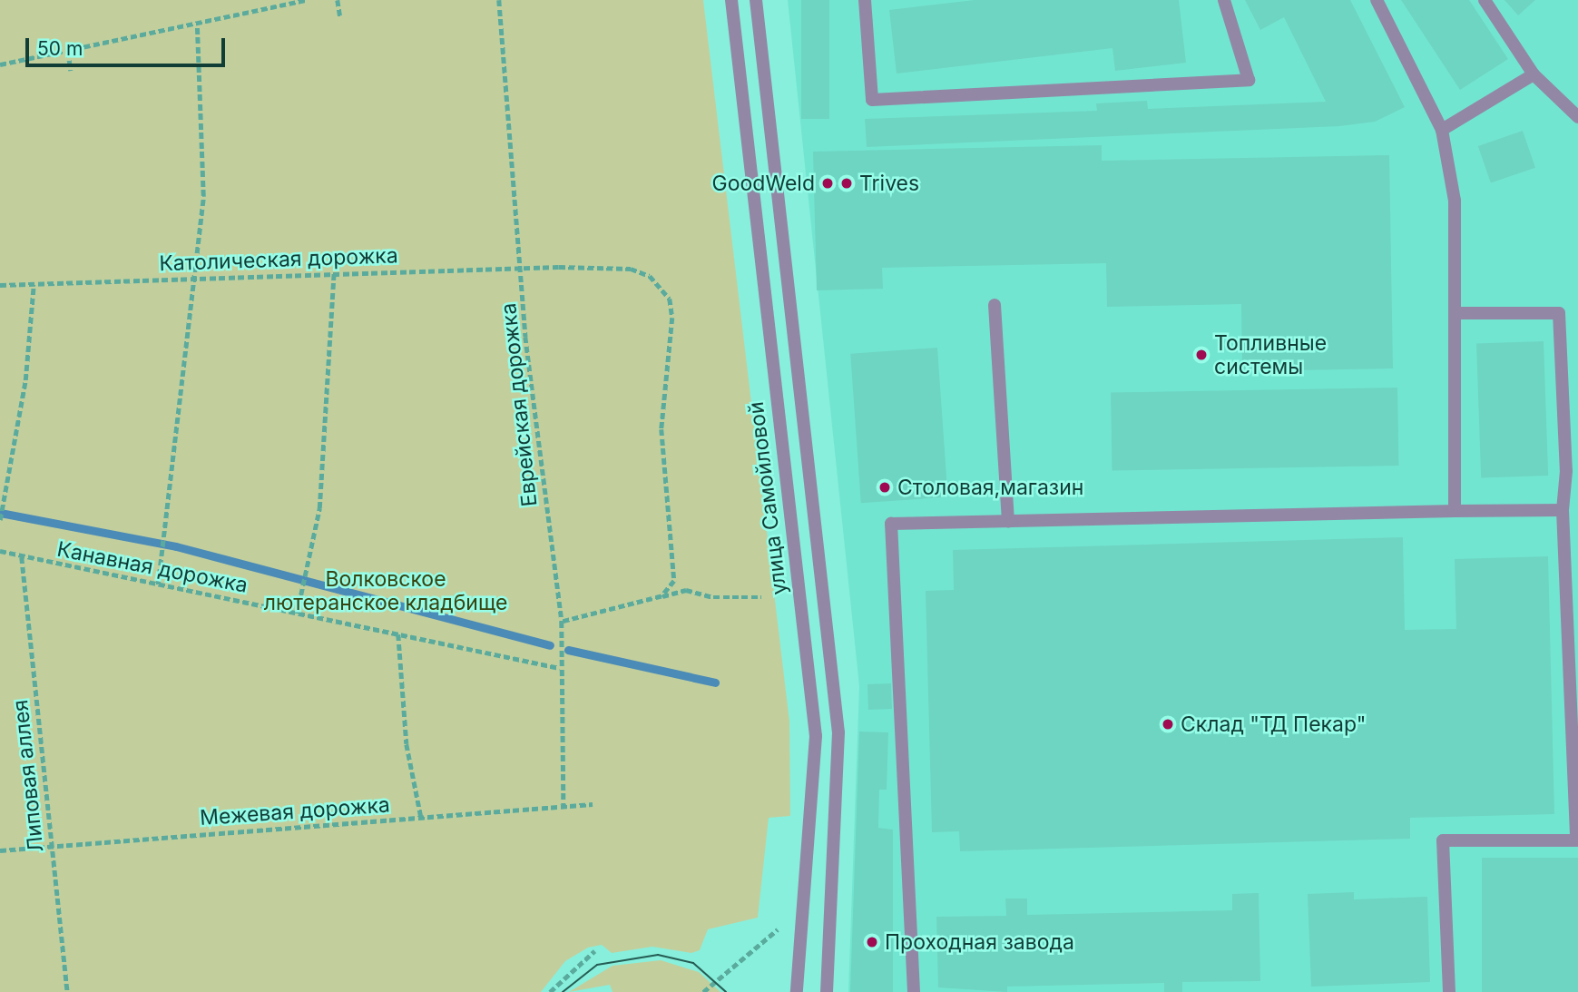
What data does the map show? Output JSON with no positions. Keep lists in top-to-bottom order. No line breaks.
{"streets":{"street":["улица Самойловой"],"path":["Католическая дорожка","Еврейская дорожка","Канавная дорожка","Липовая аллея","Межевая дорожка"]},"crossings":[["Католическая дорожка","Еврейская дорожка"],["Еврейская дорожка","Канавная дорожка"],["Еврейская дорожка","Межевая дорожка"],["Канавная дорожка","Липовая аллея"],["Липовая аллея","Межевая дорожка"]],"parks":["Волковское лютеранское кладбище"],"places":["GoodWeld","Trives","Топливные системы","Столовая,магазин","Склад \"ТД Пекар\"","Проходная завода"],"scale_bar":"50 m"}
